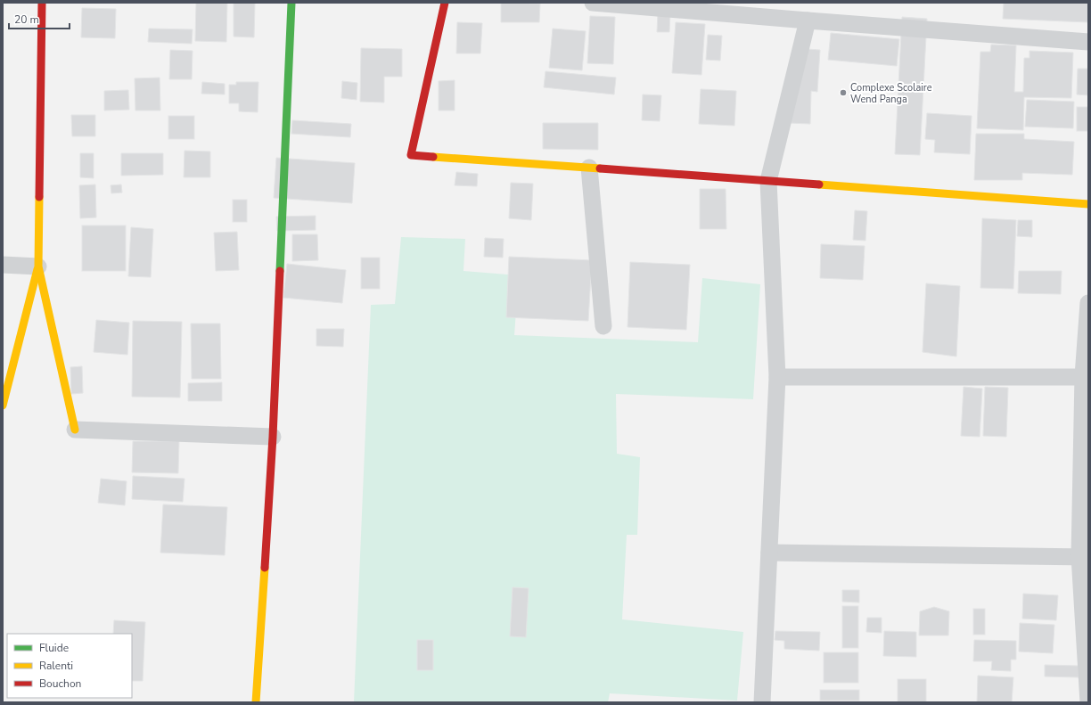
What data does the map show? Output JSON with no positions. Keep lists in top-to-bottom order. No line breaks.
{"places":["Complexe Scolaire Wend Panga"],"legend":["Fluide","Ralenti","Bouchon"],"scale_bar":"20 m"}
